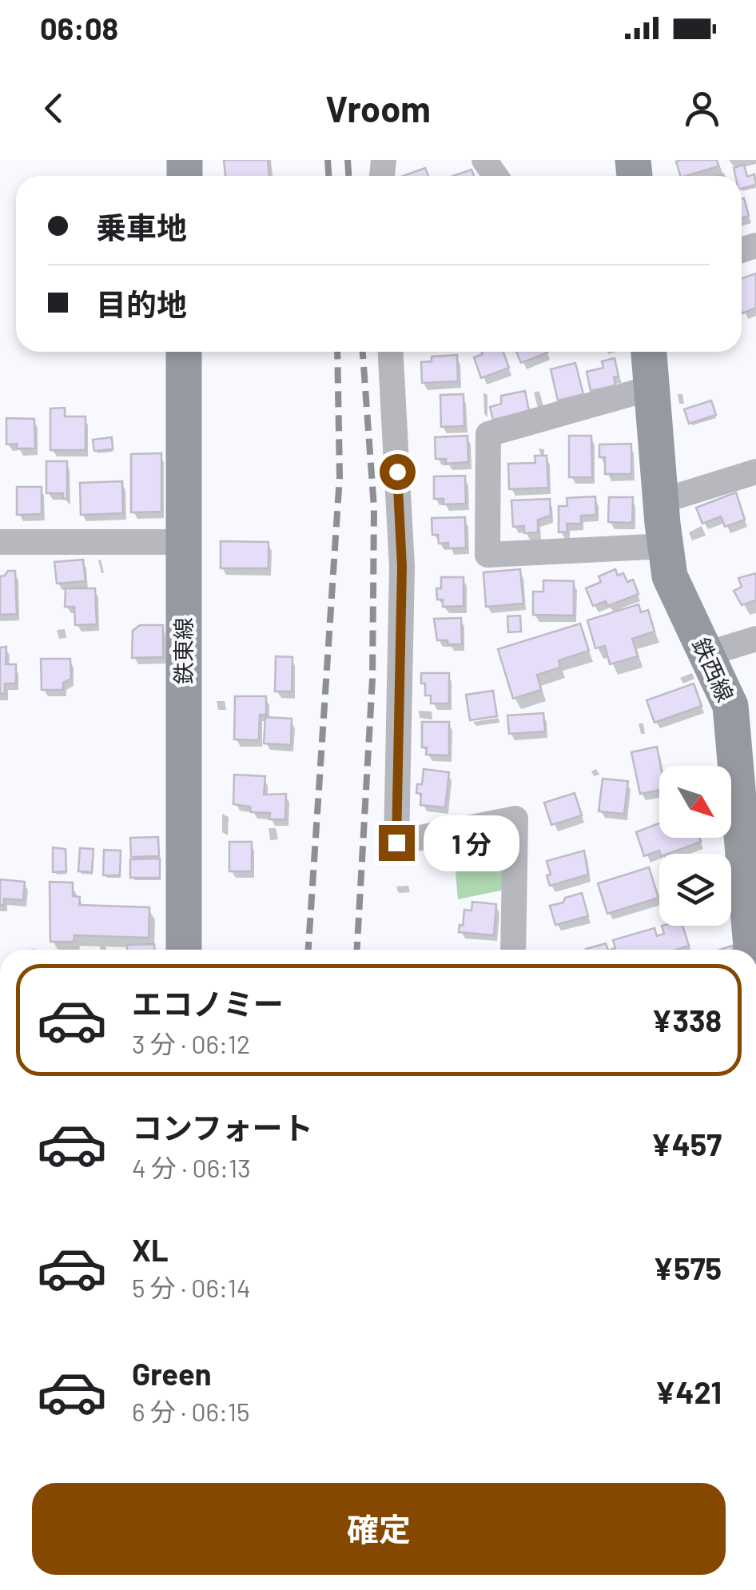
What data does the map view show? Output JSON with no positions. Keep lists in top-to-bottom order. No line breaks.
{"streets":{"street":["鉄東線","鉄西線"]},"north":"bottom right","page":{"status":"06:08","header":"Vroom","banner":["乗車地","目的地"],"bubble":"1 分","list":[{"name":"エコノミー","note":"3 分 · 06:12","value":"¥338"},{"name":"コンフォート","note":"4 分 · 06:13","value":"¥457"},{"name":"XL","note":"5 分 · 06:14","value":"¥575"},{"name":"Green","note":"6 分 · 06:15","value":"¥421"}],"buttons":"確定"}}
